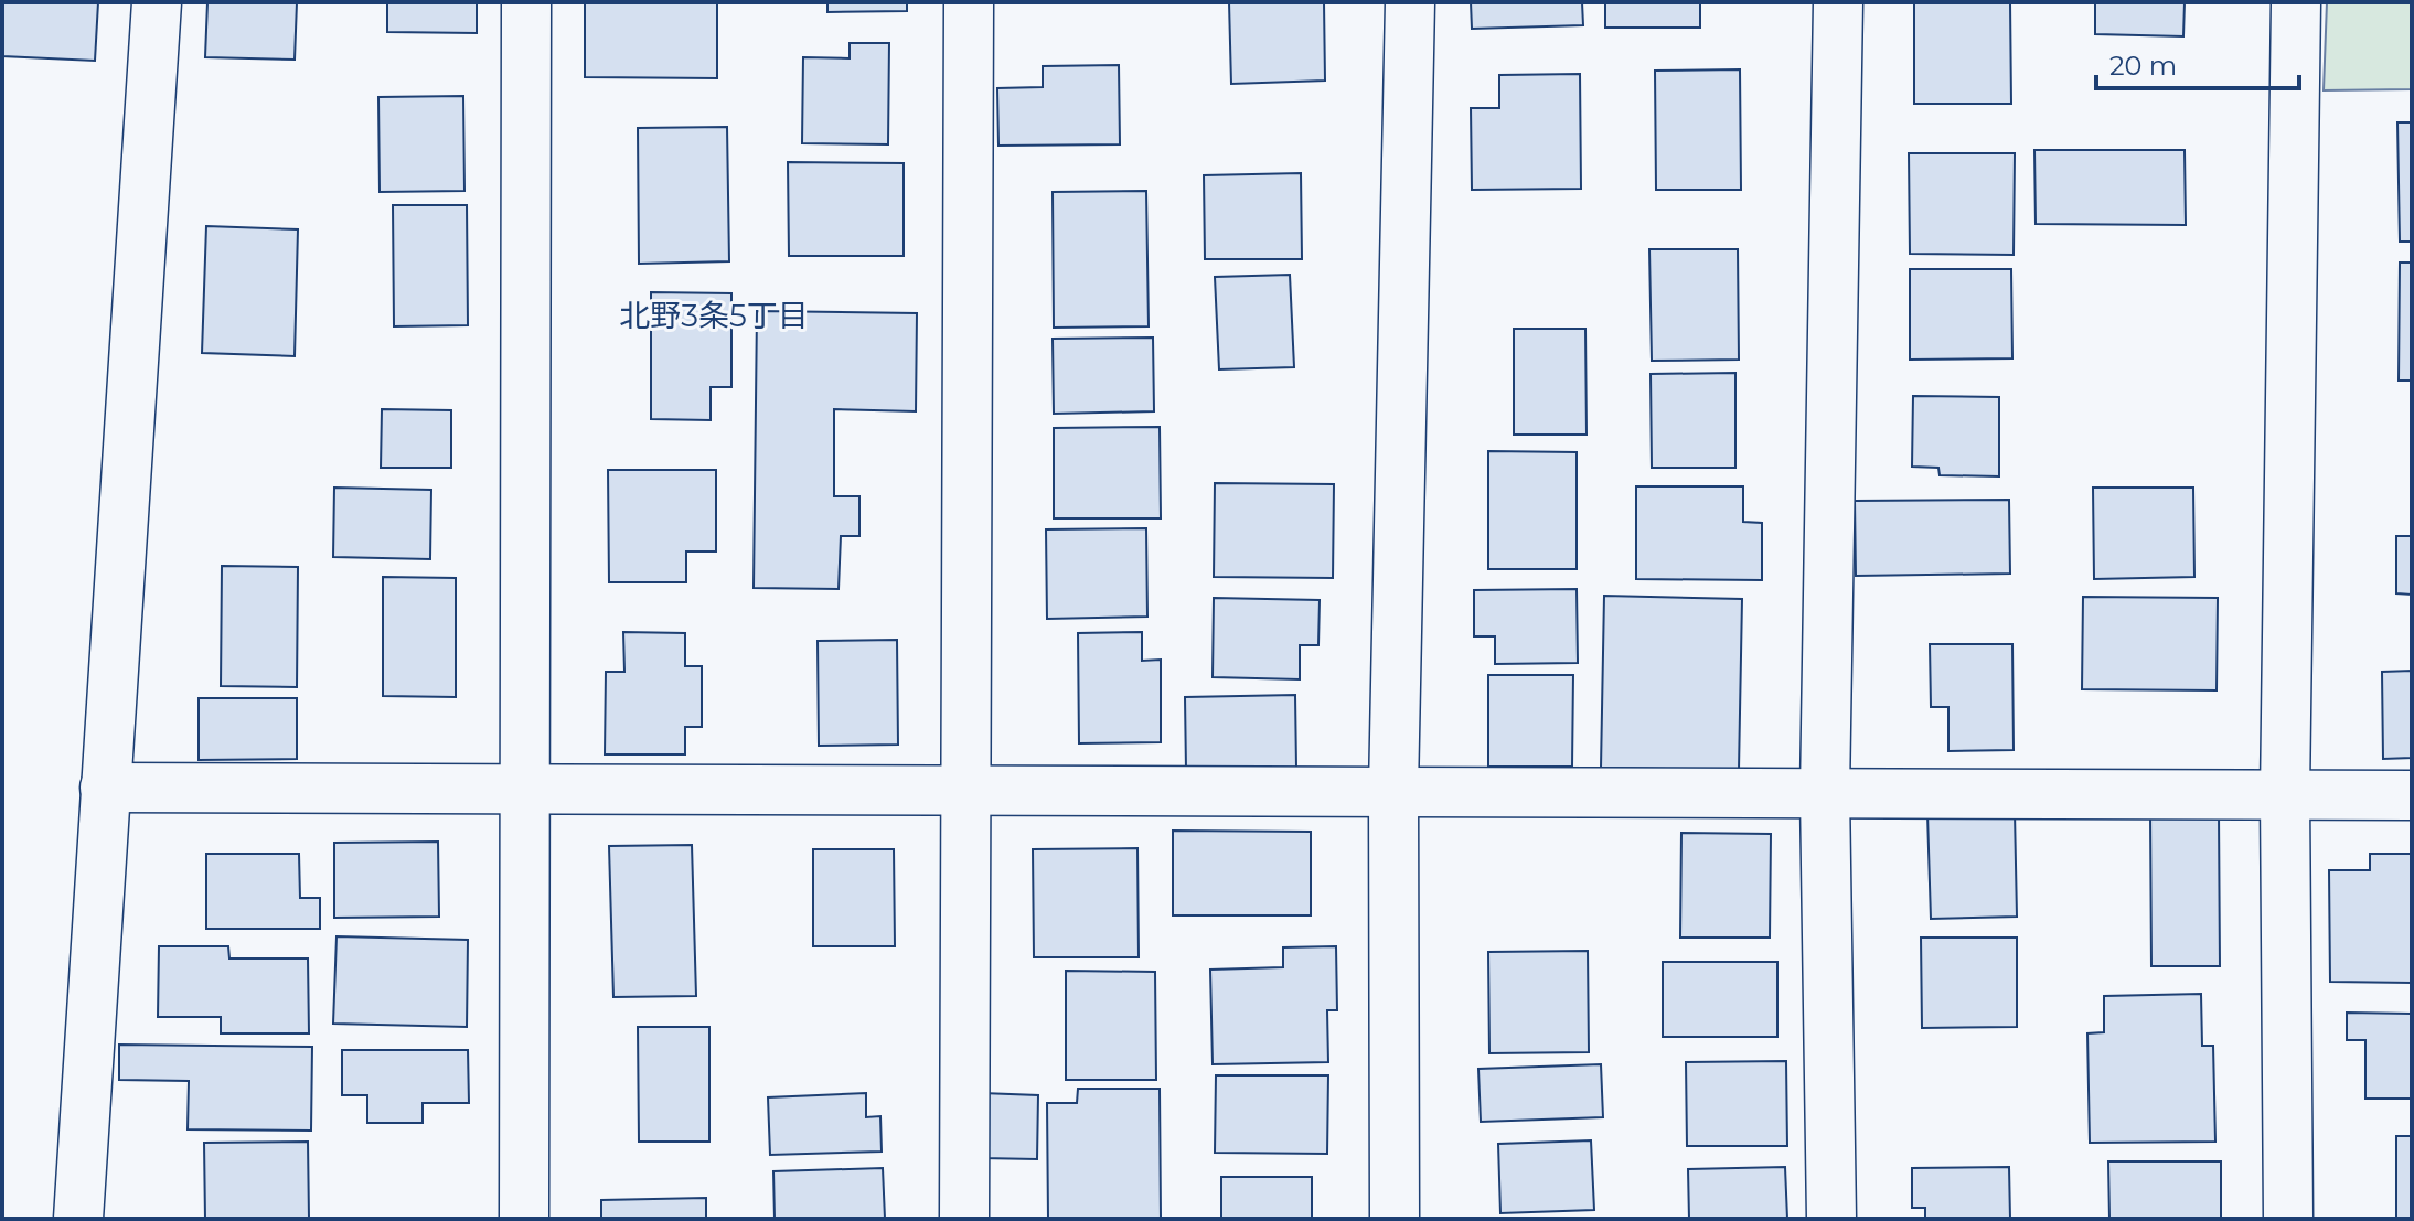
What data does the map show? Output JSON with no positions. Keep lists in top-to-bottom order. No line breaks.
{"districts":["北野3条5丁目"],"scale_bar":"20 m"}
